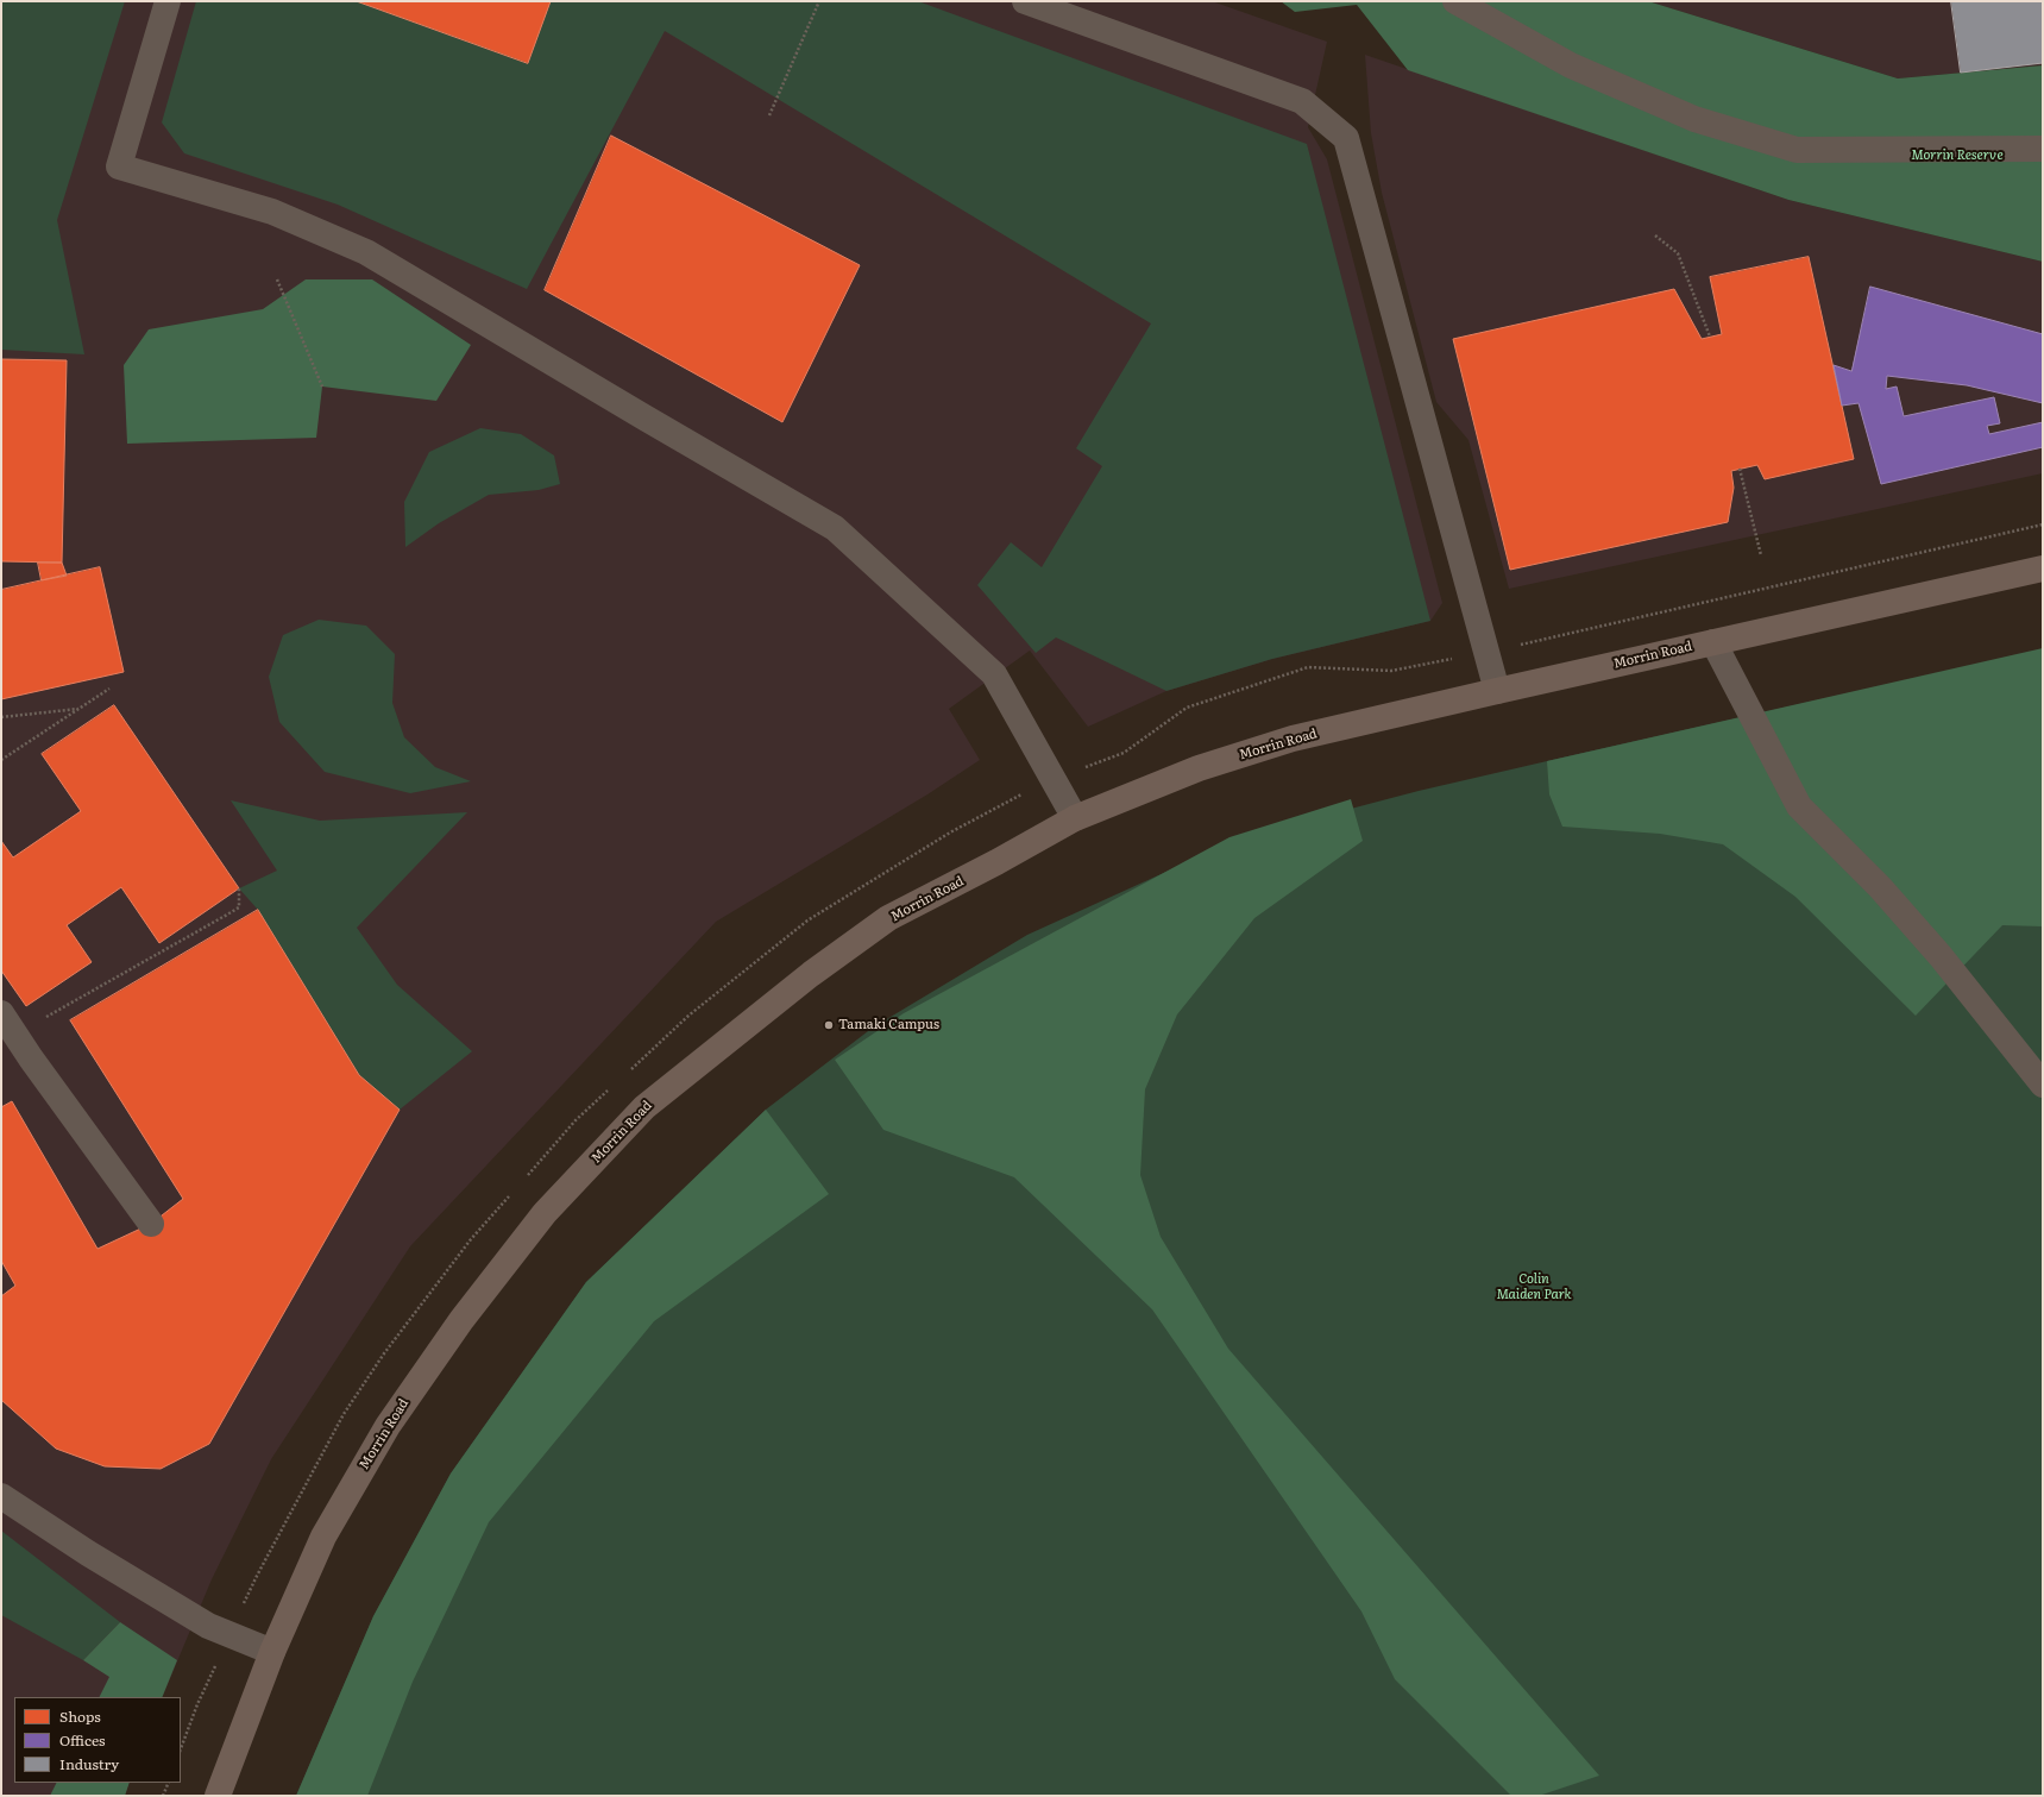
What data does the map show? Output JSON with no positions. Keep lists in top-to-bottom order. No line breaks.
{"streets":{"main road":["Morrin Road"]},"parks":["Morrin Reserve","Colin Maiden Park"],"places":["Tamaki Campus"],"legend":["Shops","Offices","Industry"]}
